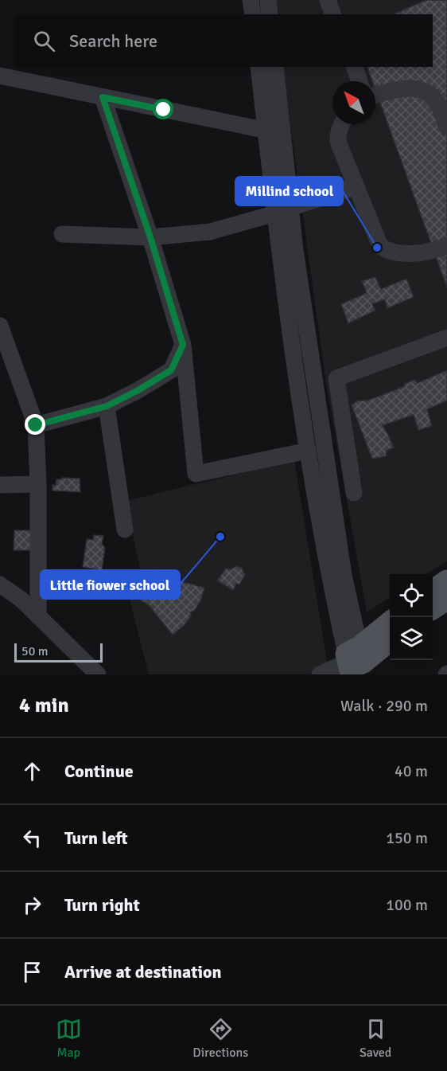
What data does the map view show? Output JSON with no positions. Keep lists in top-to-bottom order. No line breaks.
{"places":["Millind school","Little fiower school"],"scale_bar":"50 m","north":"top left","page":{"search":"Search here","scale":"50 m","heading":["4 min","Walk · 290 m"],"list":[["Continue","40 m"],["Turn left","150 m"],["Turn right","100 m"],"Arrive at destination"],"nav":["Map","Directions","Saved"]}}
